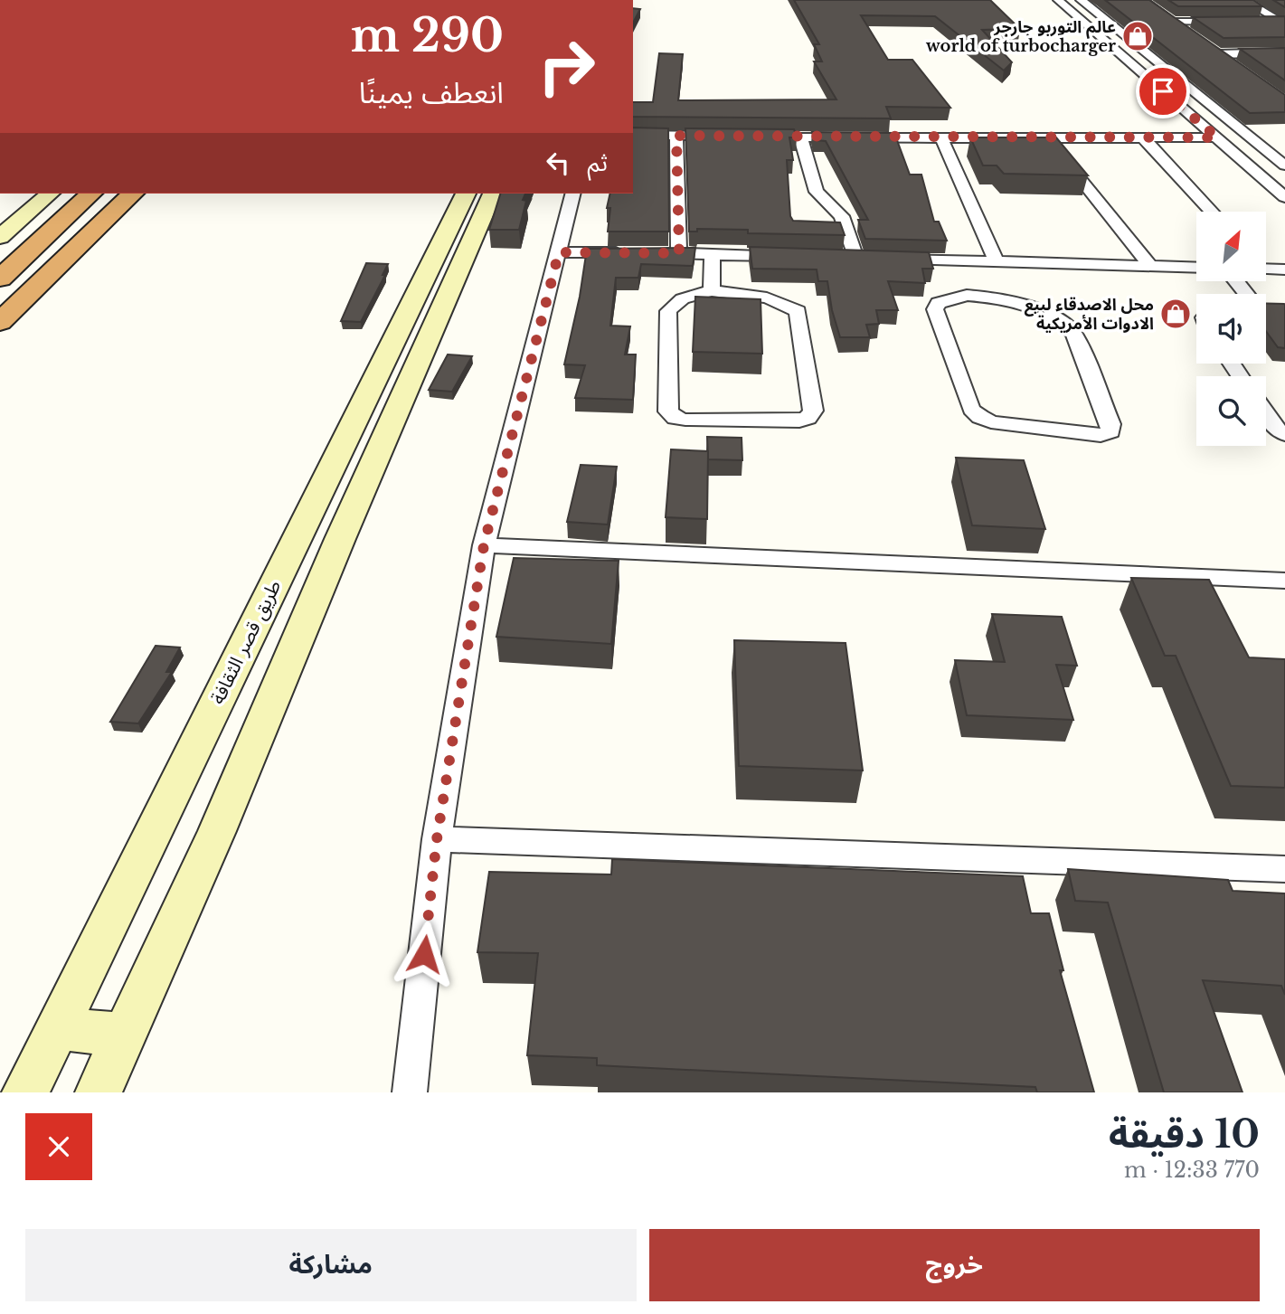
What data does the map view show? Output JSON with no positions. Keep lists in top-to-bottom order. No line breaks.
{"streets":{"street":["طريق قصر الثقافة"]},"places":{"shop":["عالم التوربو جارجر world of turbocharger","محل الاصدقاء لبيع الادوات الأمريكية"]},"north":"top right","page":{"turn":["290 m","انعطف يمينًا"],"then":"ثم","heading":["10 دقيقة","770 m · 12:33"],"buttons":["خروج","مشاركة"]}}
